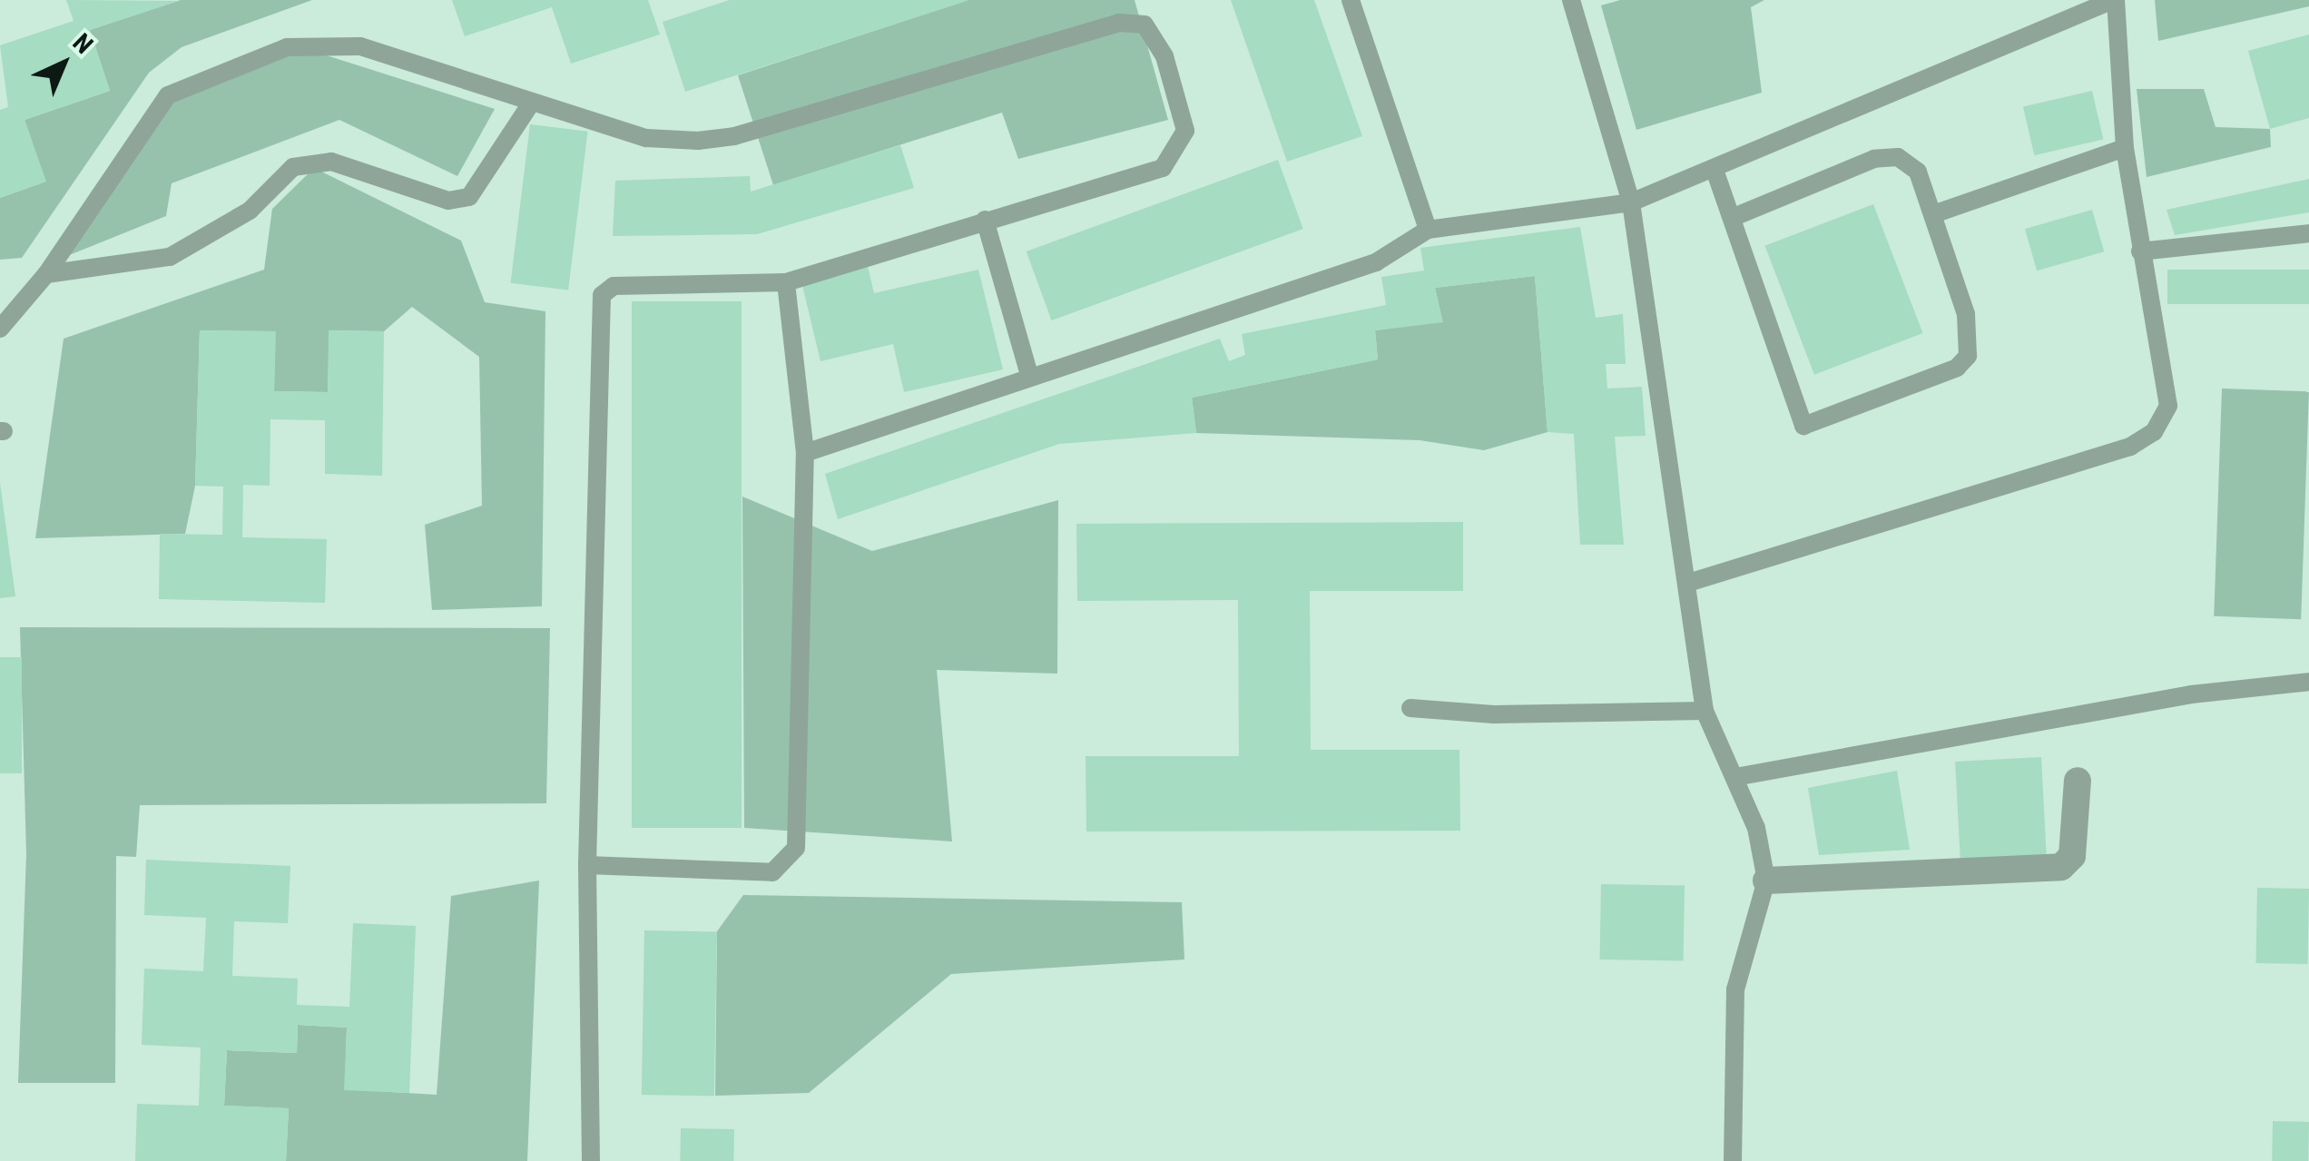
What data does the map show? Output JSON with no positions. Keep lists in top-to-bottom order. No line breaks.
{"north":"top right"}
